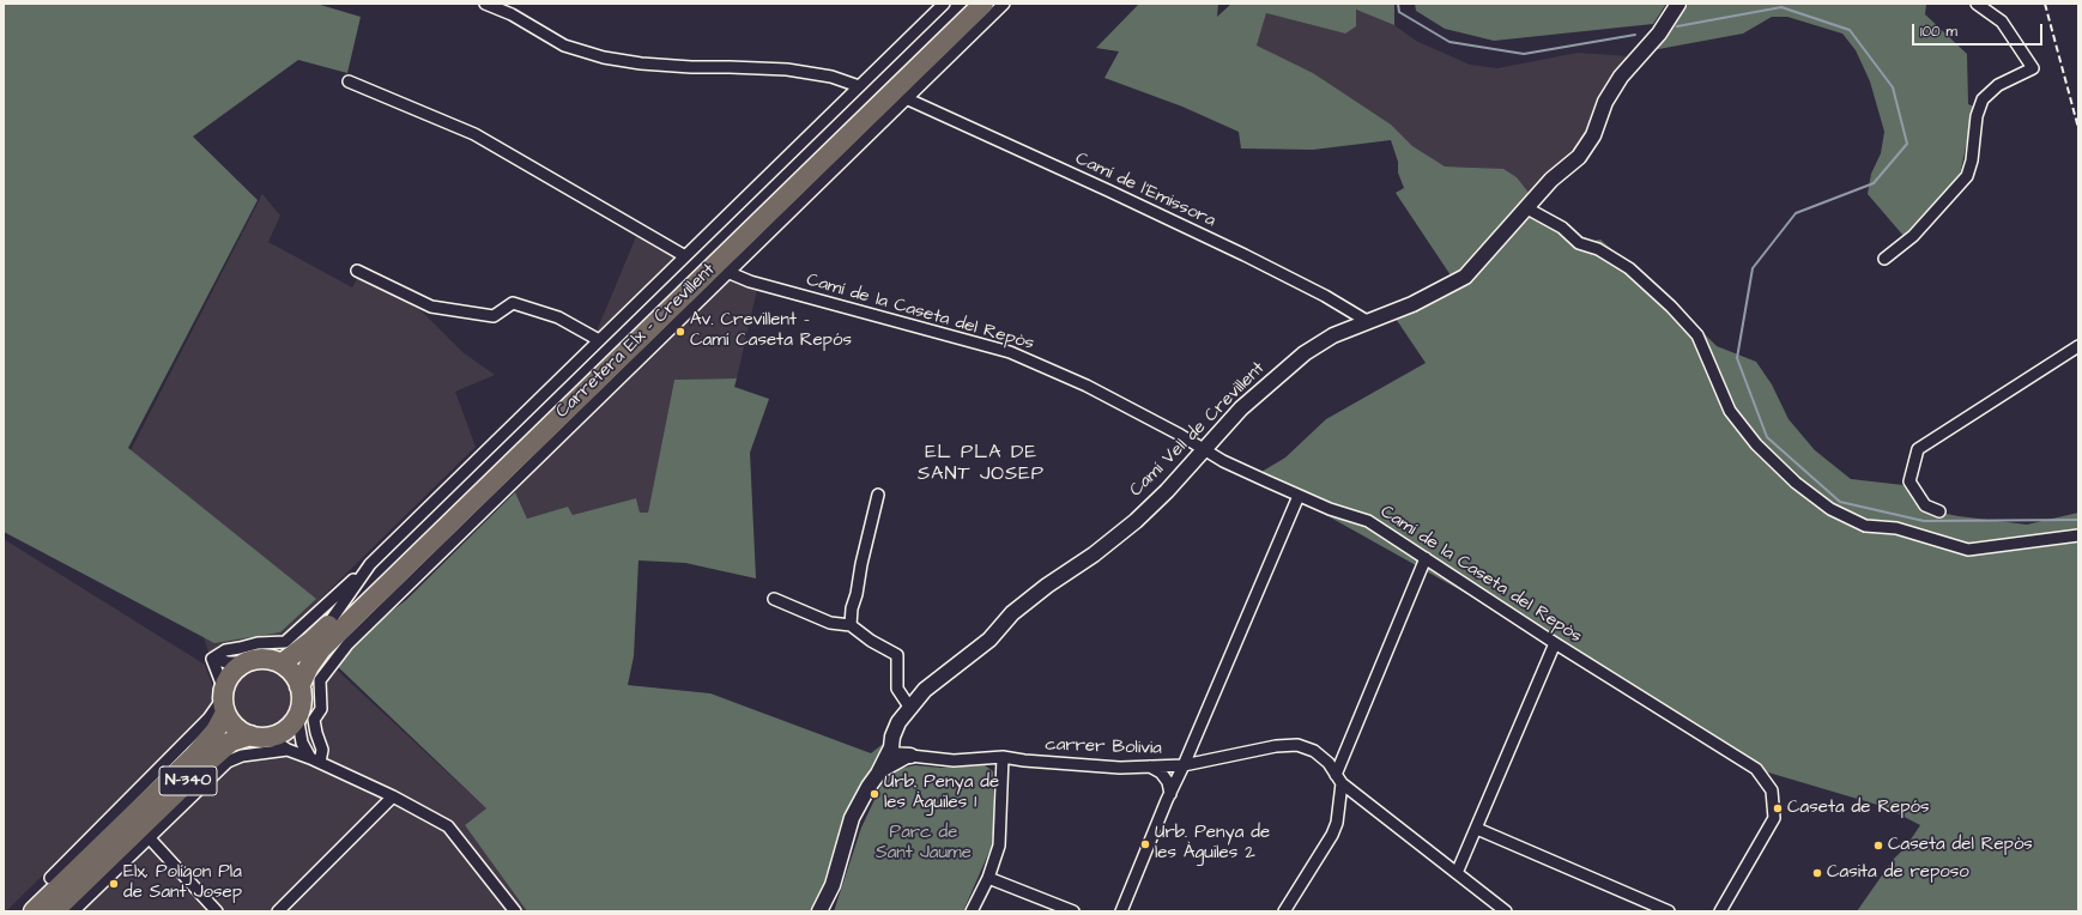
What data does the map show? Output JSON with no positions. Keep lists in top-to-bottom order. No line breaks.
{"streets":{"highway":["Carretera Elx - Crevillent","N-340"],"street":["Camí de l'Emissora","Camí de la Caseta del Repòs","Camí Vell de Crevillent","carrer Bolivia"]},"crossings":[["Camí de l'Emissora","Camí Vell de Crevillent"],["Camí de la Caseta del Repòs","Camí Vell de Crevillent"],["Carretera Elx - Crevillent","N-340"]],"districts":["EL PLA DE SANT JOSEP"],"parks":["Parc de Sant Jaume"],"places":["Av. Crevillent - Camí Caseta Repós","Urb. Penya de les Àguiles 1","Caseta de Repós","Urb. Penya de les Àguiles 2","Caseta del Repòs","Casita de reposo","Elx, Polígon Pla de Sant Josep"],"scale_bar":"100 m"}
